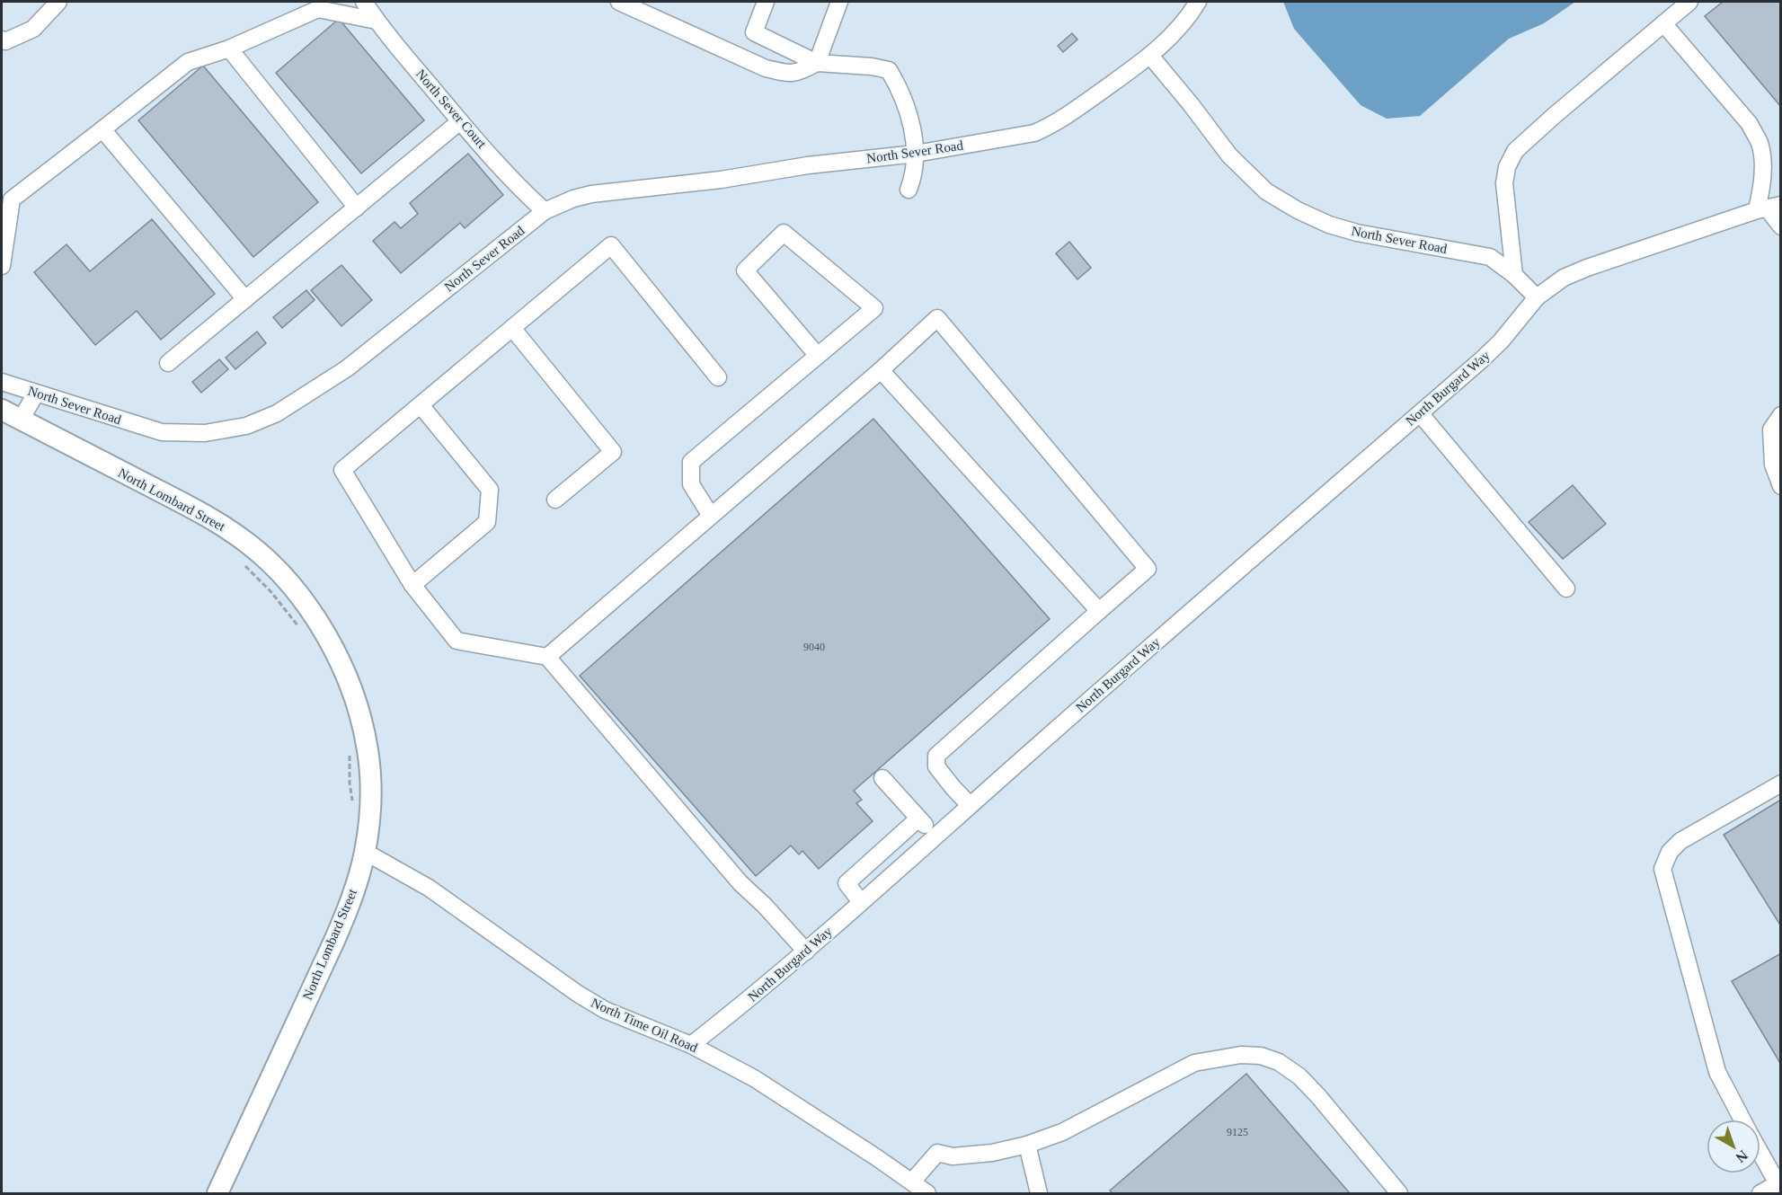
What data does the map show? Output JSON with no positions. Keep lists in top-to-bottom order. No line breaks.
{"streets":{"main road":["North Lombard Street"],"street":["North Sever Court","North Sever Road","North Burgard Way","North Time Oil Road"]},"crossings":[["North Sever Court","North Sever Road"],["North Sever Road","North Burgard Way"],["North Burgard Way","North Time Oil Road"],["North Lombard Street","North Time Oil Road"]],"house_numbers":["9040","9125"],"north":"bottom right"}
